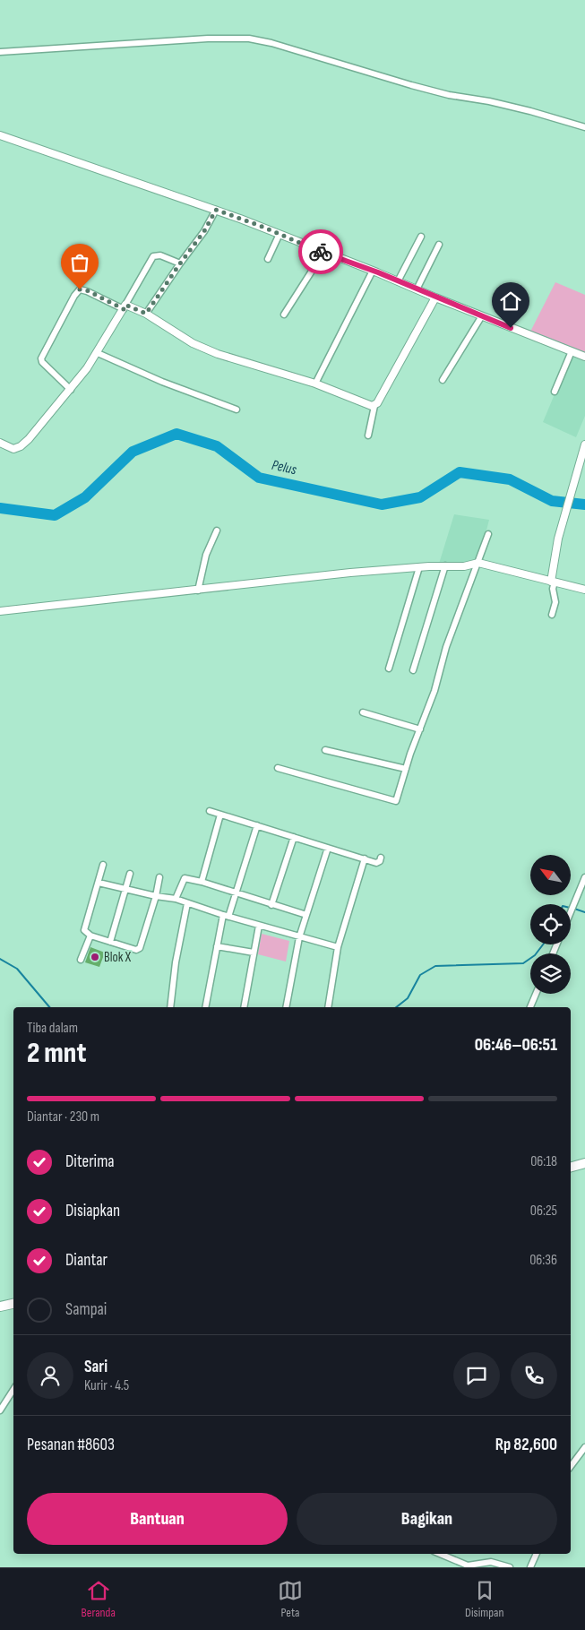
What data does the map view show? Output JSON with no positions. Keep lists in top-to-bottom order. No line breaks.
{"water":["Pelus"],"places":["Blok X"],"north":"top left","page":{"heading":["2 mnt","Tiba dalam","06:46–06:51"],"panel":["Sari","Kurir · 4.5","Pesanan #8603","Rp 82,600"],"bar":"Diantar · 230 m","list":[["Diterima","06:18"],["Disiapkan","06:25"],["Diantar","06:36"],"Sampai"],"buttons":["Bantuan","Bagikan"],"tabs":["Beranda","Peta","Disimpan"]}}
